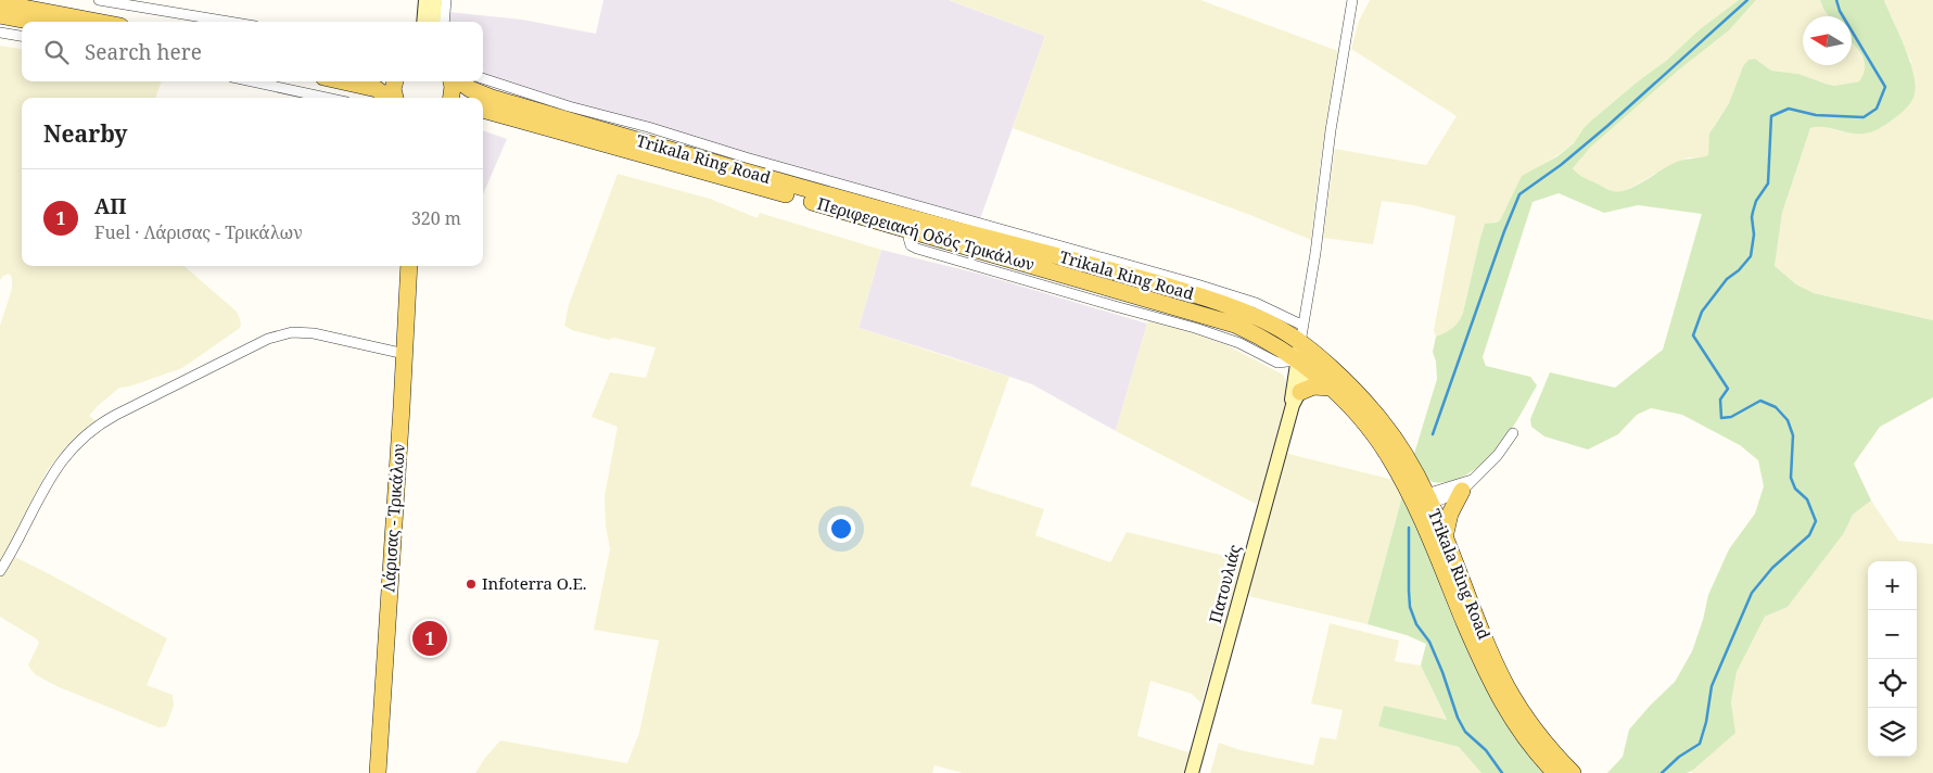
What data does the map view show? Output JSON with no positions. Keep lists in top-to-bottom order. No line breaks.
{"streets":{"main road":["Trikala Ring Road","Περιφερειακή Οδός Τρικάλων","Λάρισας - Τρικάλων"],"street":["Πατουλιάς"]},"crossings":[["Trikala Ring Road","Περιφερειακή Οδός Τρικάλων"],["Trikala Ring Road","Πατουλιάς"],["Περιφερειακή Οδός Τρικάλων","Πατουλιάς"]],"places":["Infoterra Ο.Ε."],"north":"left","page":{"search":"Search here","heading":"Nearby","list":[{"mark":"1","name":"ΑΠ","note":"Fuel · Λάρισας - Τρικάλων","value":"320 m"}],"map_buttons":["+","−"],"pins":"1"}}
